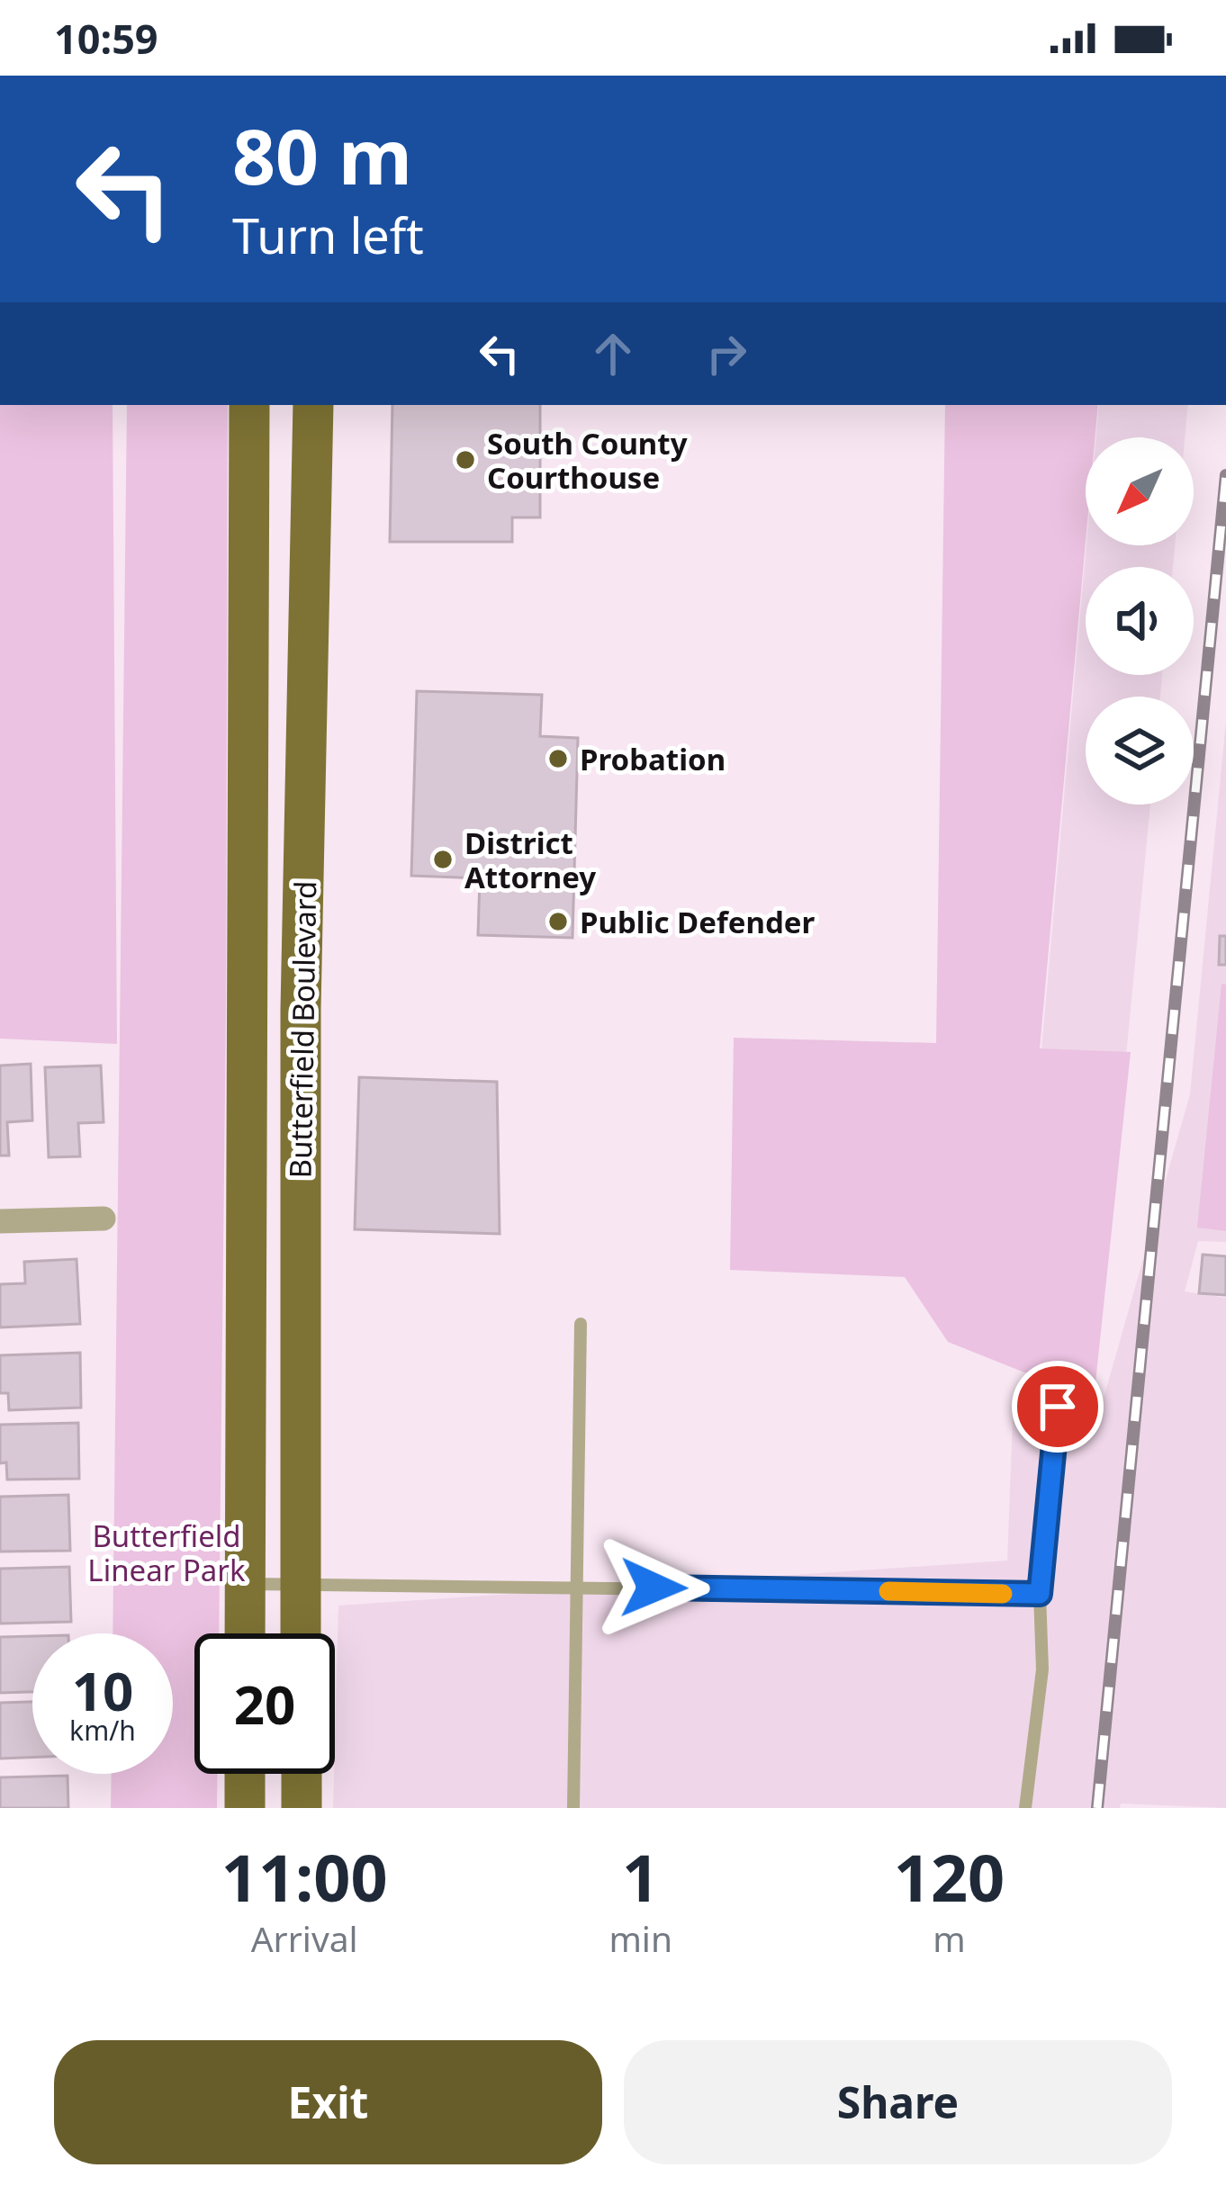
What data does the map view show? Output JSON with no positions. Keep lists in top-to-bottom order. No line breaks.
{"streets":{"main road":["Butterfield Boulevard"]},"parks":["Butterfield Linear Park"],"places":["South County Courthouse","Probation","District Attorney","Public Defender"],"north":"bottom left","page":{"status":"10:59","turn":["80 m","Turn left"],"speed":"10 km/h","limit":"20","eta":["11:00","Arrival","1","min","120","m"],"buttons":["Exit","Share"]}}
